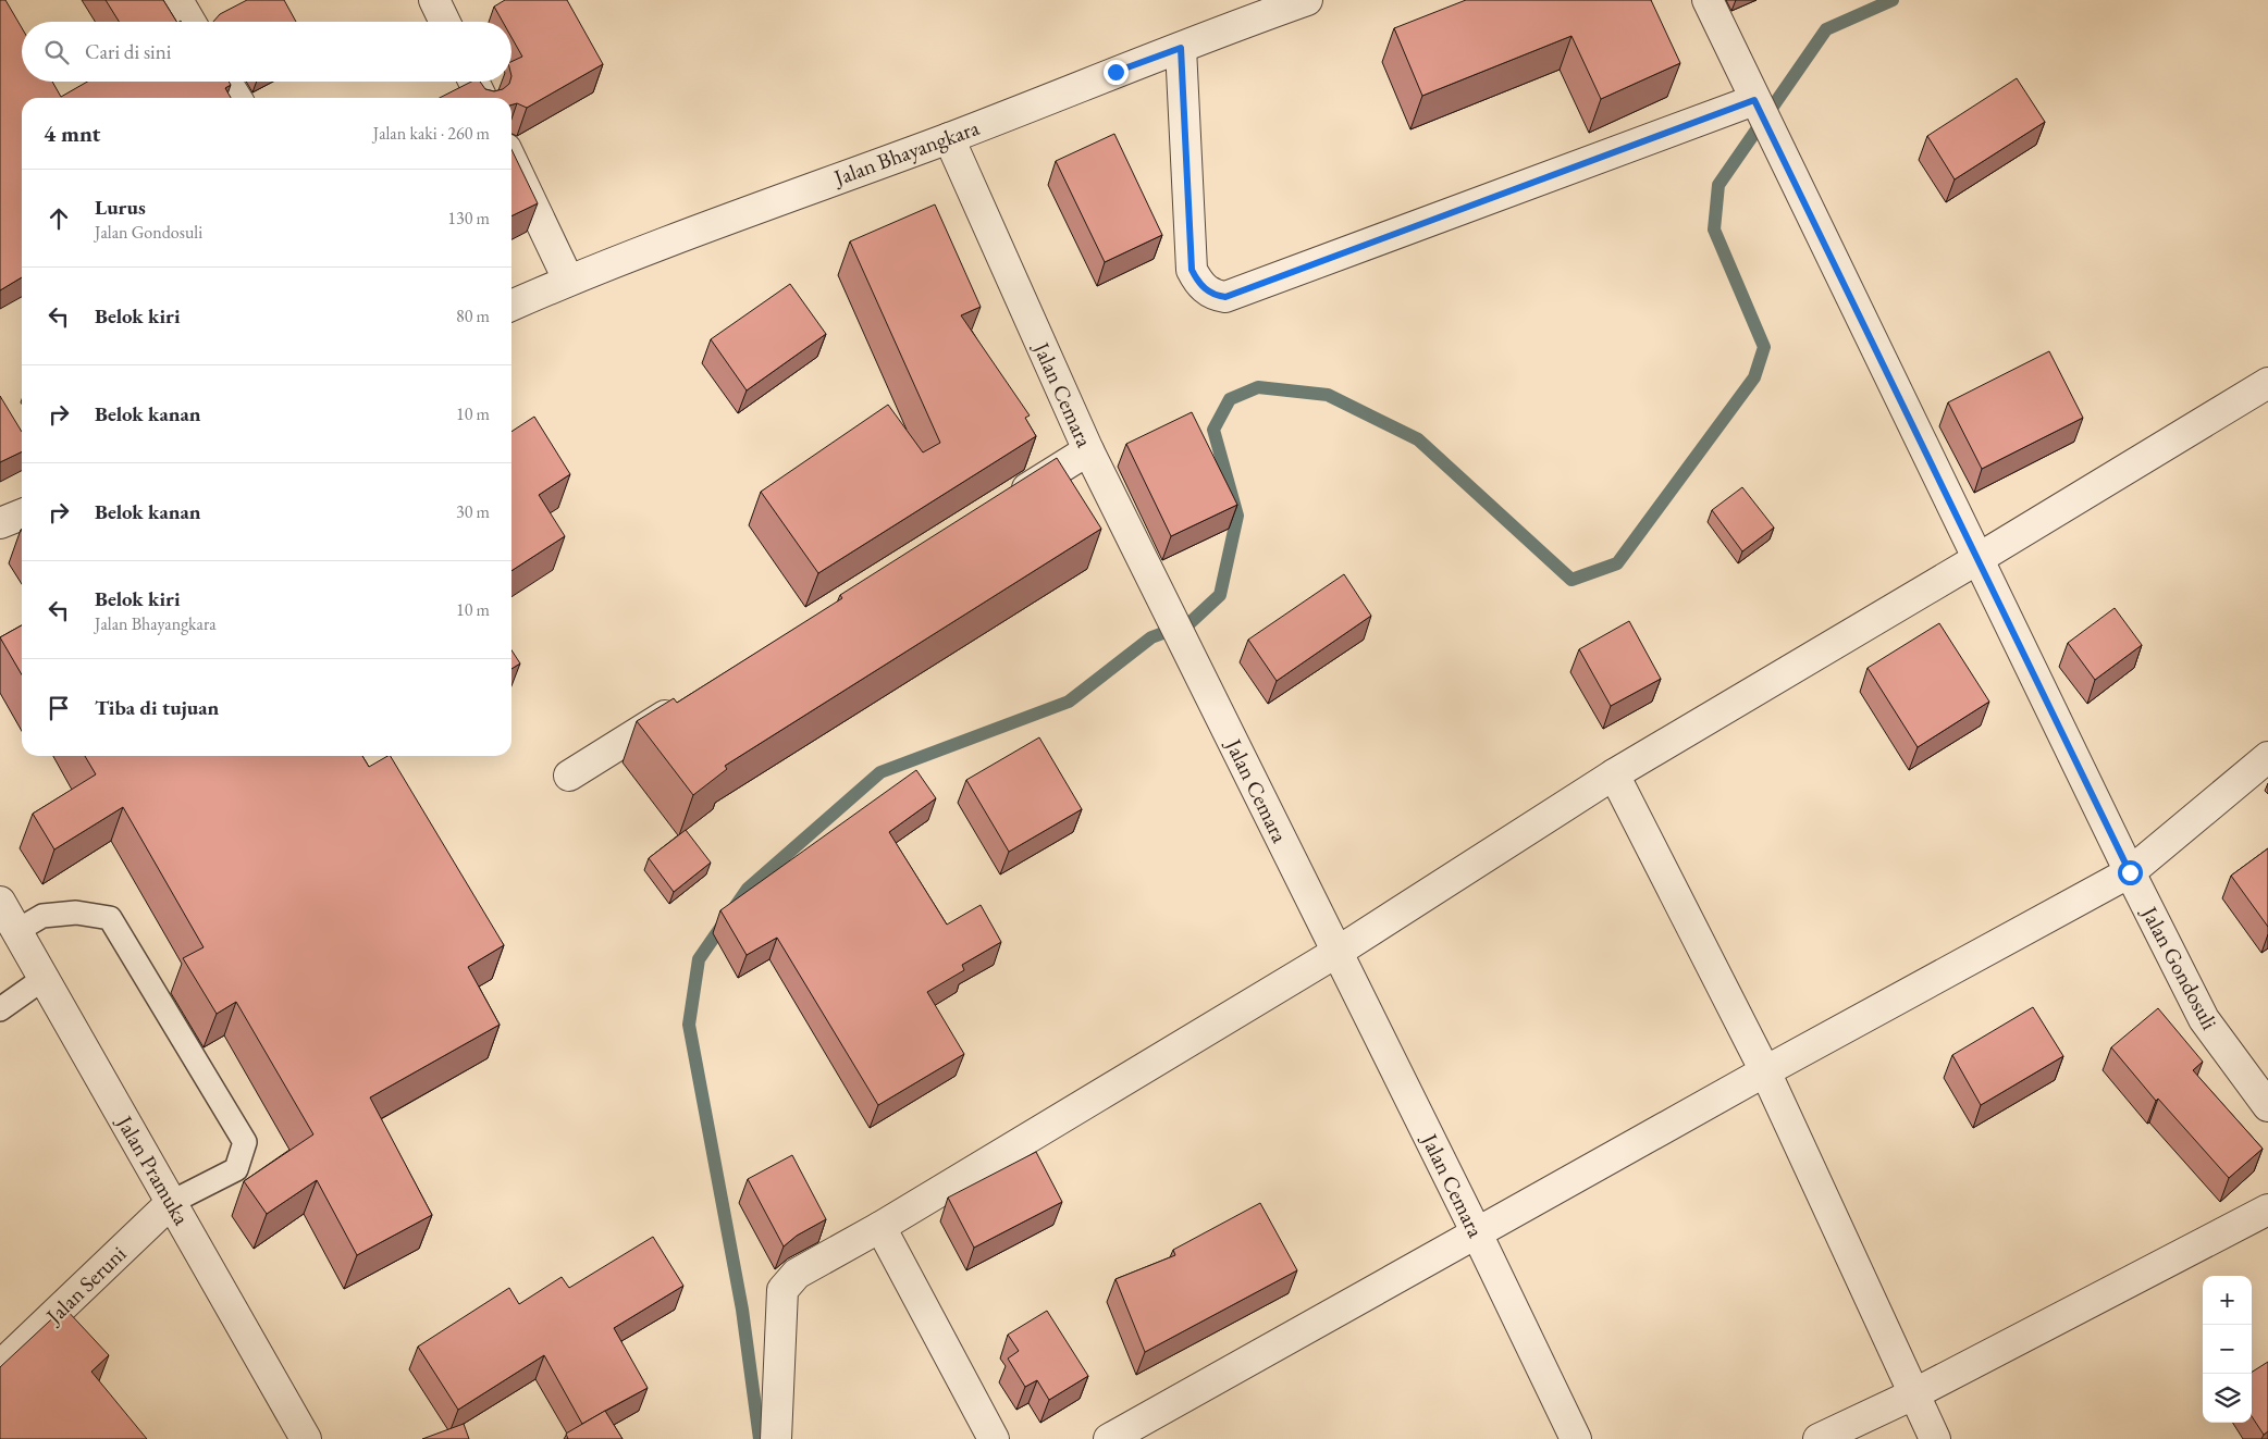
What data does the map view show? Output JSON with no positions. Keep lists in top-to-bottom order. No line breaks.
{"streets":{"street":["Jalan Bhayangkara","Jalan Cemara","Jalan Gondosuli","Jalan Pramuka","Jalan Seruni"]},"crossings":[["Jalan Bhayangkara","Jalan Cemara"],["Jalan Pramuka","Jalan Seruni"]],"page":{"search":"Cari di sini","heading":["4 mnt","Jalan kaki · 260 m"],"list":[["Lurus","Jalan Gondosuli","130 m"],["Belok kiri","80 m"],["Belok kanan","10 m"],["Belok kanan","30 m"],["Belok kiri","Jalan Bhayangkara","10 m"],"Tiba di tujuan"],"map_buttons":["+","−"]}}
